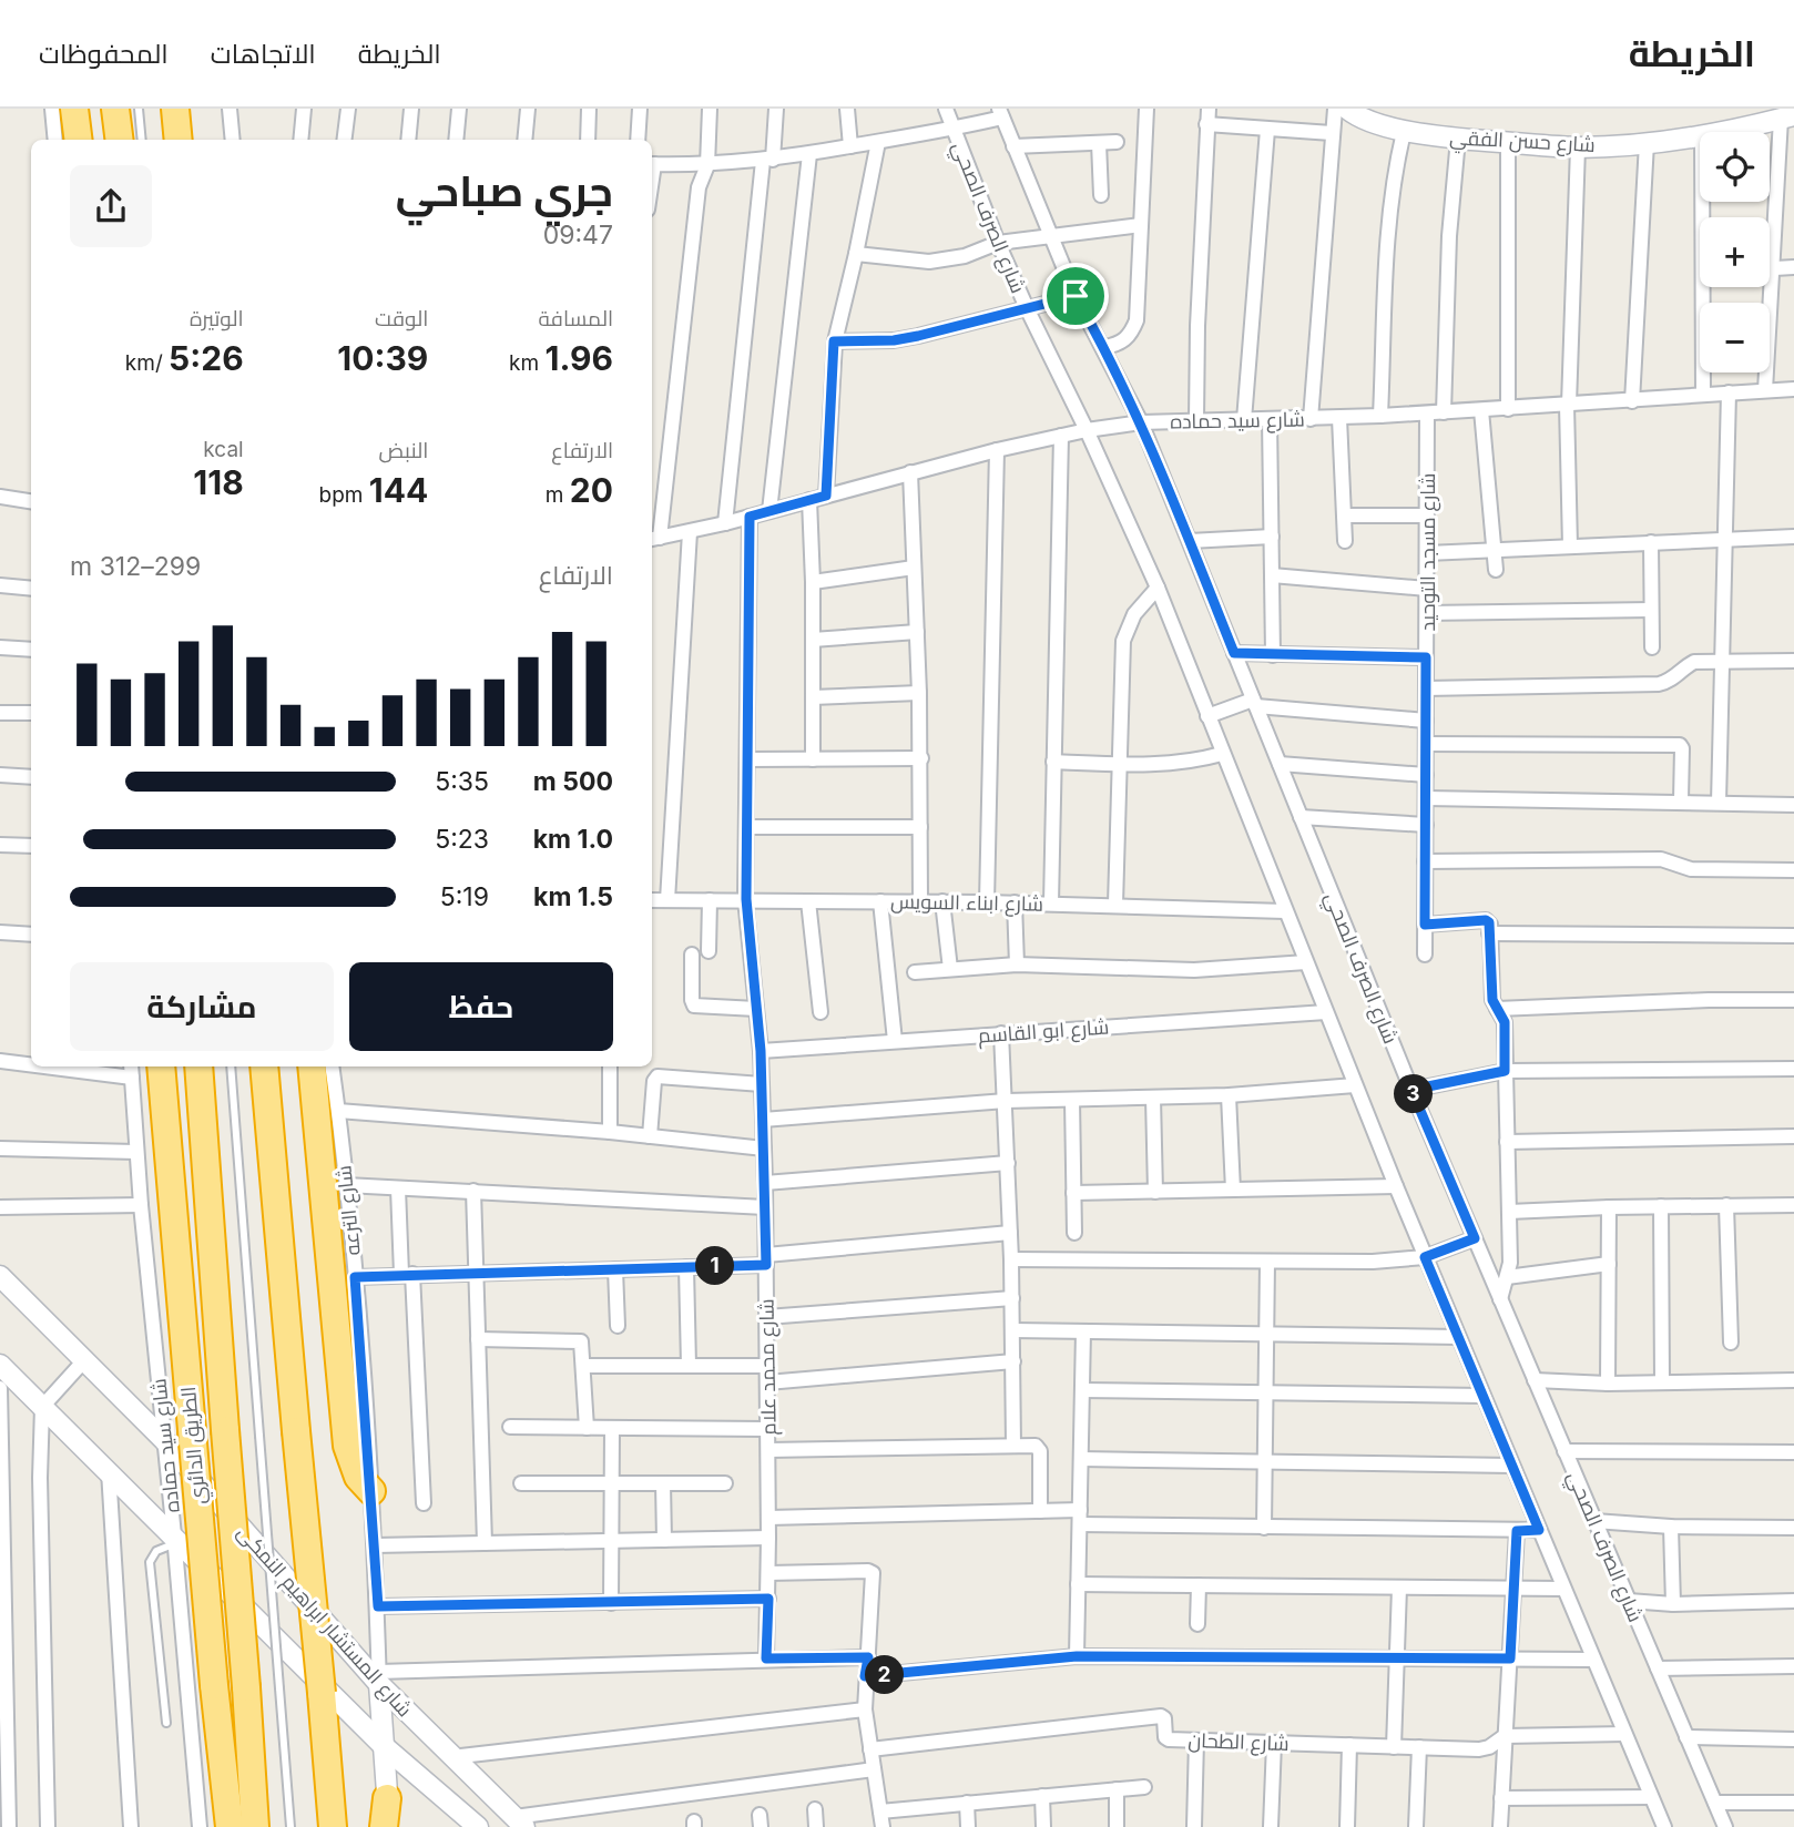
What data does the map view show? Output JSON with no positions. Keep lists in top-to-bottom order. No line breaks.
{"streets":{"highway":["الطريق الدائري"],"street":["شارع حسن الفقي","شارع الصرف الصحي","شارع سيد حماده","شارع مسجد التوحيد","شارع ابناء السويس","شارع ابو القاسم","شارع الترعه","شارع محمد علام","شارع المستشار ابراهيم النمكى","شارع الطحان"]},"crossings":[["شارع الصرف الصحي","شارع سيد حماده"],["شارع الصرف الصحي","شارع ابناء السويس"],["شارع الصرف الصحي","شارع ابو القاسم"],["شارع الصرف الصحي","شارع الطحان"],["شارع سيد حماده","شارع مسجد التوحيد"],["شارع سيد حماده","شارع محمد علام"],["شارع سيد حماده","شارع المستشار ابراهيم النمكى"],["شارع ابناء السويس","شارع محمد علام"],["شارع ابو القاسم","شارع محمد علام"],["شارع الترعه","شارع المستشار ابراهيم النمكى"]],"page":{"header":"الخريطة","nav":["الخريطة","الاتجاهات","المحفوظات"],"map_buttons":["+","−"],"heading":["جري صباحي","09:47"],"stats":[["المسافة","1.96 km"],["الوقت","10:39"],["الوتيرة","5:26 /km"],["الارتفاع","20 m"],["النبض","144 bpm"],["kcal","118"]],"chart":["الارتفاع","299–312 m"],"list":[{"name":"500 m","note":"5:35"},{"name":"1.0 km","note":"5:23"},{"name":"1.5 km","note":"5:19"}],"buttons":["حفظ","مشاركة"],"pins":["3","1","2"]}}
